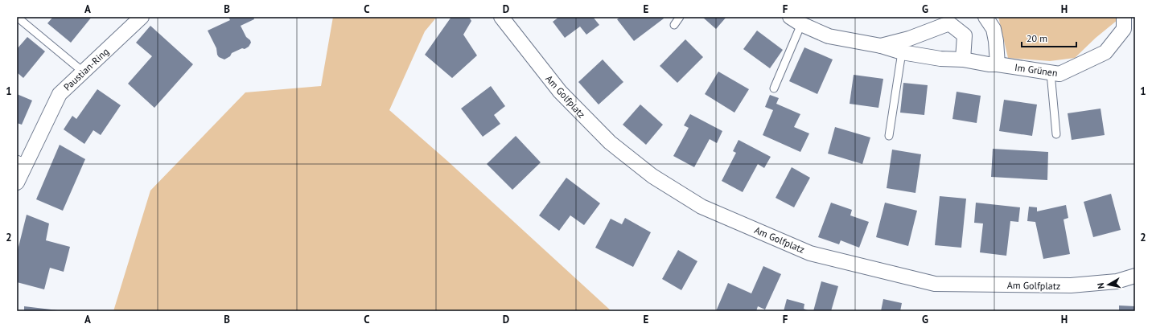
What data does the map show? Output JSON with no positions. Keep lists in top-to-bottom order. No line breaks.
{"streets":{"street":["Paustian-Ring","Im Grünen","Am Golfplatz"]},"scale_bar":"20 m","north":"left","grid":{"columns":["A","B","C","D","E","F","G","H"],"rows":["1","2"]}}
